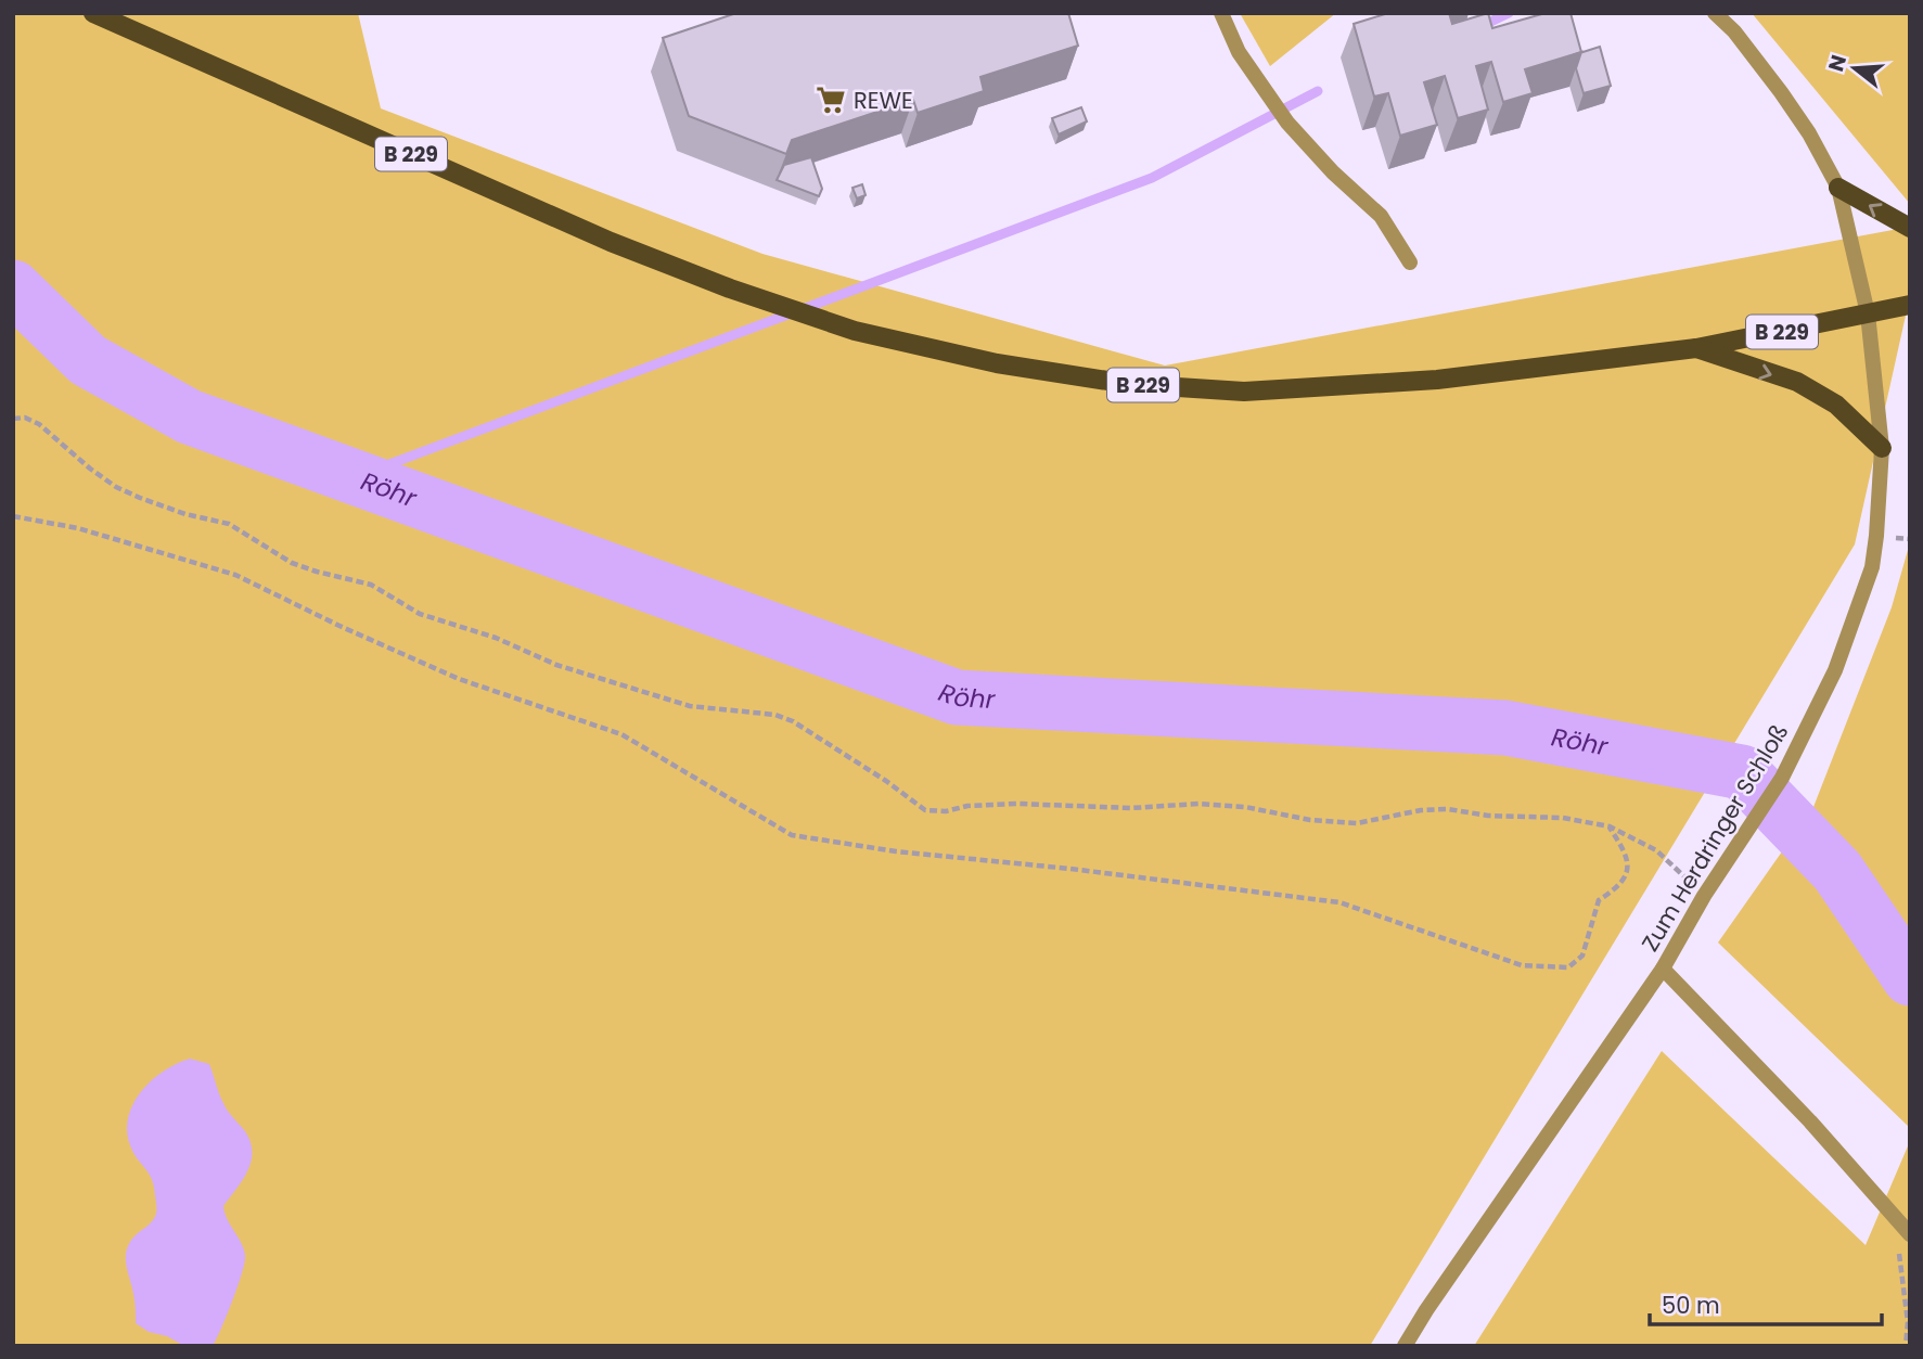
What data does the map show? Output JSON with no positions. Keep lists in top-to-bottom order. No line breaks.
{"streets":{"main road":["B 229"],"street":["Zum Herdringer Schloß"]},"crossings":[["B 229","Zum Herdringer Schloß"]],"water":["Röhr"],"places":{"supermarket":["REWE"]},"scale_bar":"50 m","north":"left"}
